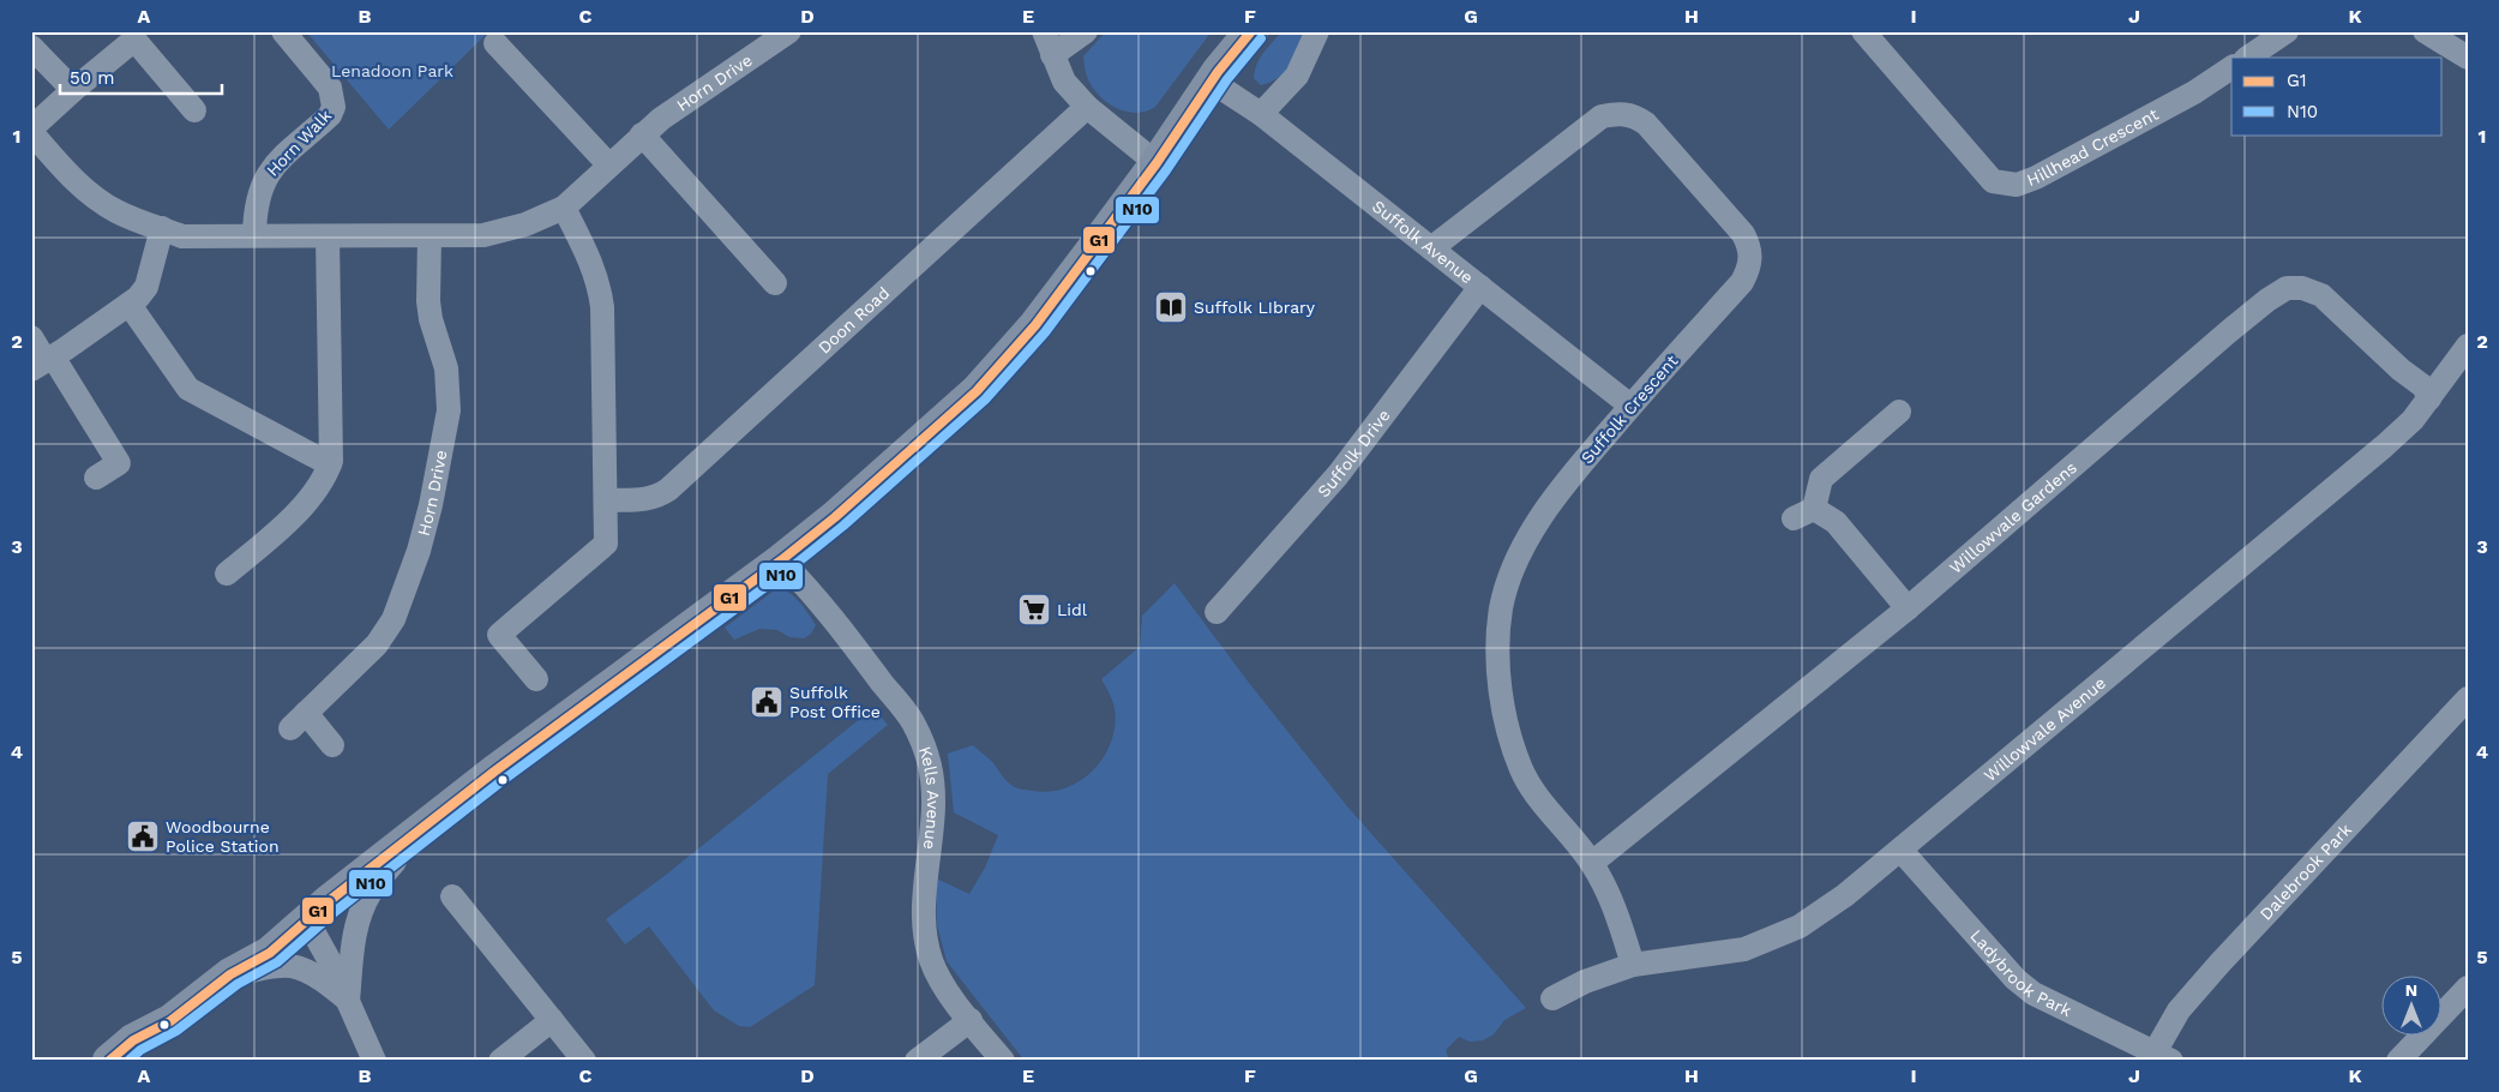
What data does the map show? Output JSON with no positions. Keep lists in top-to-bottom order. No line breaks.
{"streets":{"street":["Horn Drive","Horn Walk","Hillhead Crescent","Suffolk Avenue","Doon Road","Suffolk Crescent","Suffolk Drive","Willowvale Gardens","Willowvale Avenue","Kells Avenue","Dalebrook Park","Ladybrook Park"]},"crossings":[["Horn Drive","Horn Walk"],["Suffolk Avenue","Suffolk Crescent"],["Suffolk Avenue","Suffolk Drive"],["Suffolk Crescent","Willowvale Gardens"],["Suffolk Crescent","Willowvale Avenue"],["Willowvale Gardens","Willowvale Avenue"],["Willowvale Avenue","Ladybrook Park"],["Dalebrook Park","Ladybrook Park"]],"parks":["Lenadoon Park"],"places":{"library":["Suffolk LIbrary"],"supermarket":["Lidl"],"public building":["Suffolk Post Office","Woodbourne Police Station"]},"lines":["transit line G1","transit line N10"],"legend":["G1","N10"],"scale_bar":"50 m","north":"top","grid":{"columns":["A","B","C","D","E","F","G","H","I","J","K"],"rows":["1","2","3","4","5"]}}
